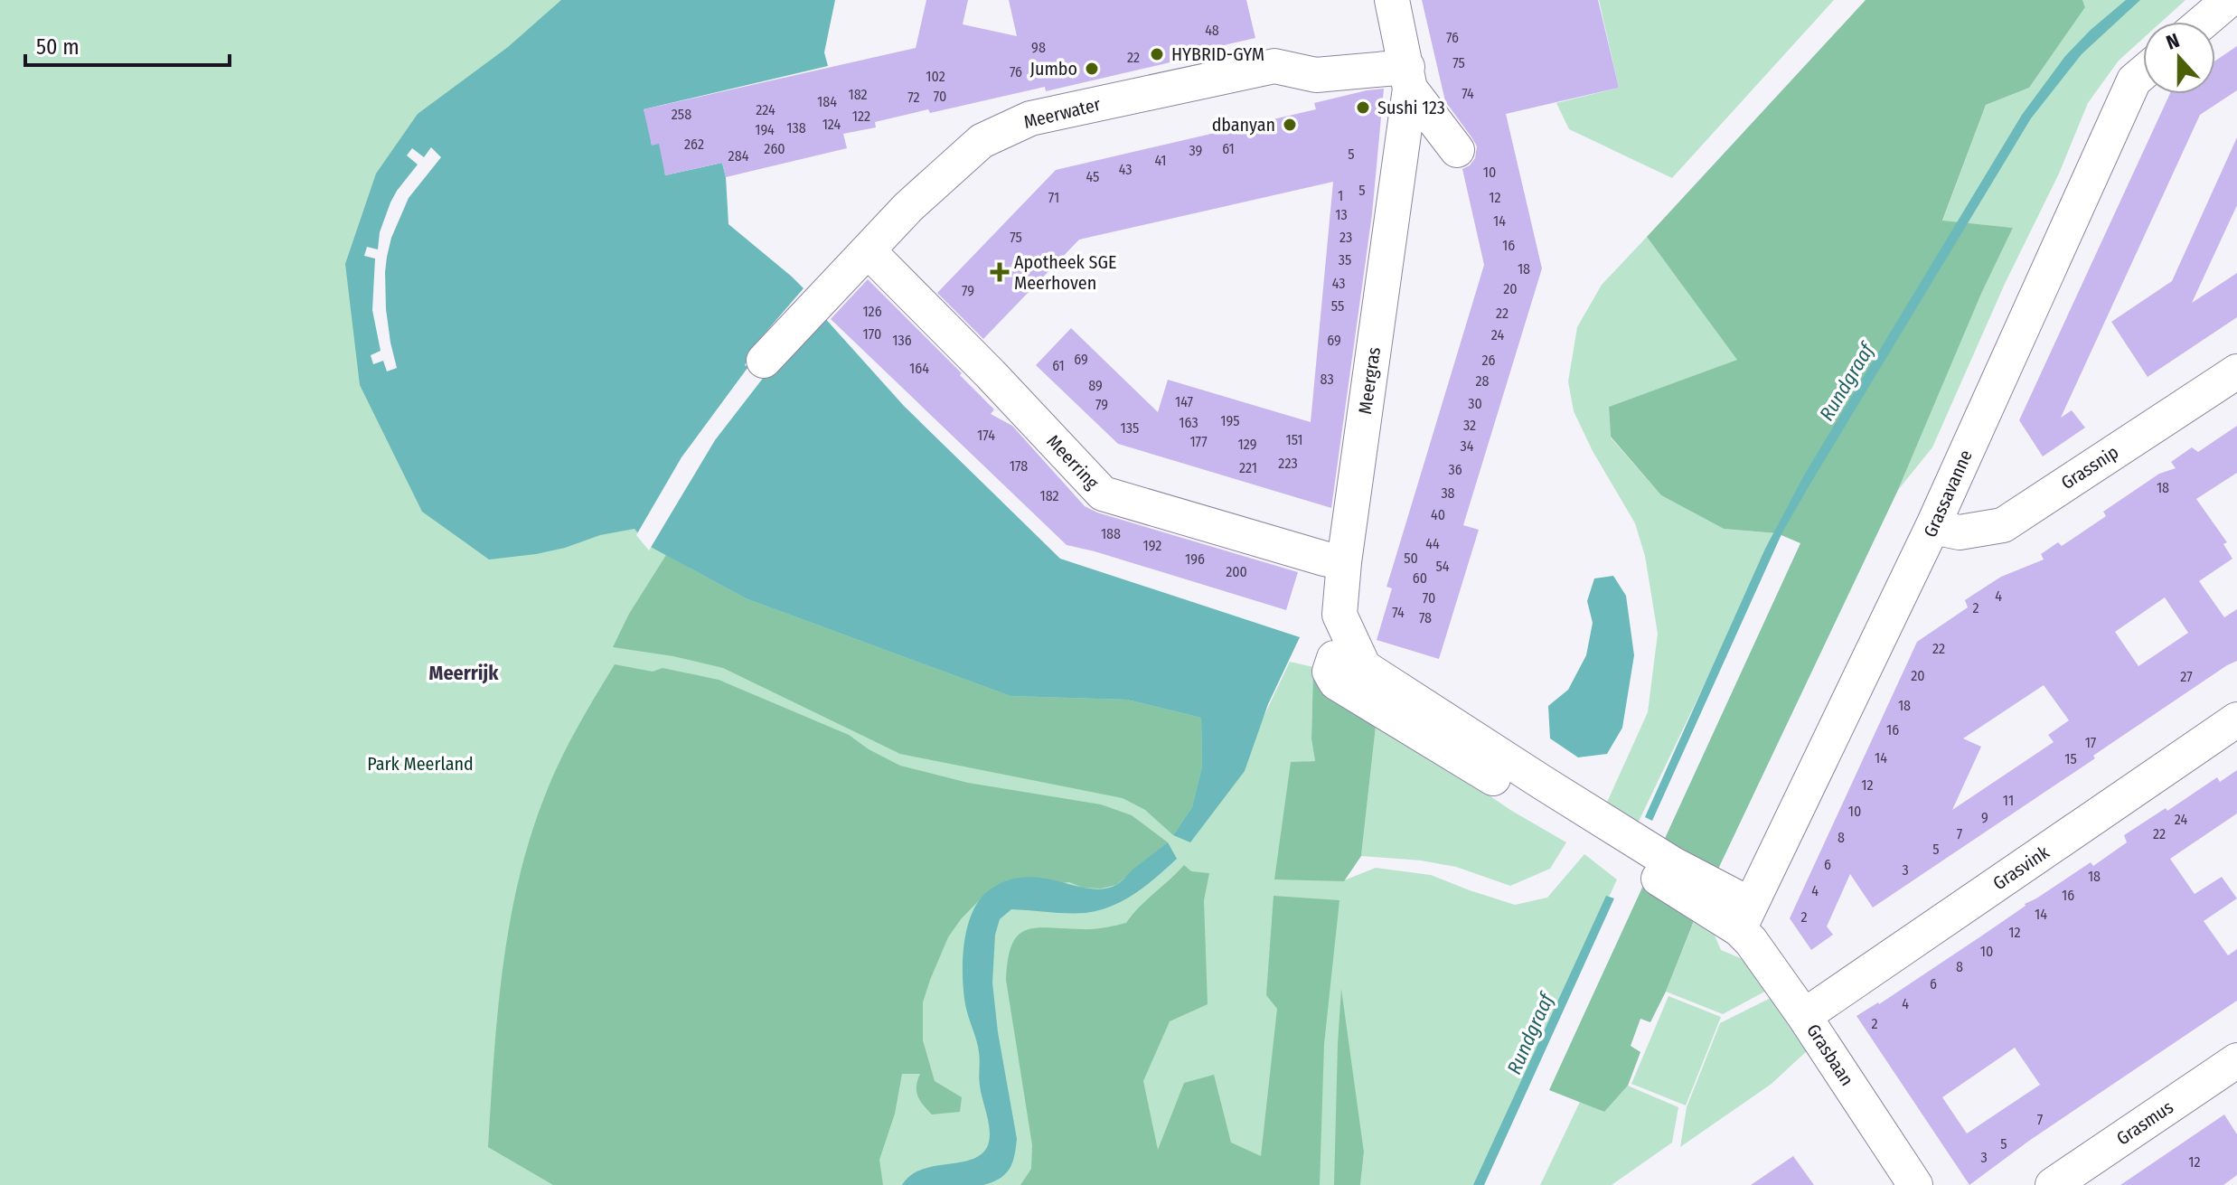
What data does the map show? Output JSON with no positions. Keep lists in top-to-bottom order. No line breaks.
{"streets":{"street":["Meerwater","Meergras","Meerring","Grassnip","Grassavanne","Grasvink","Grasbaan","Grasmus"]},"crossings":[["Meerwater","Meergras"],["Meerwater","Meerring"],["Meergras","Meerring"],["Meergras","Grasbaan"],["Grassnip","Grassavanne"],["Grassavanne","Grasbaan"],["Grasvink","Grasbaan"]],"districts":["Meerrijk"],"water":["Rundgraaf"],"parks":["Park Meerland"],"places":{"other":["HYBRID-GYM","Jumbo","Sushi 123","dbanyan"],"health":["Apotheek SGE Meerhoven"]},"house_numbers":["48","76","98","22","75","76","102","74","182","70","72","184","224","258","122","124","138","194","262","260","61","39","5","284","41","43","10","45","5","1","71","12","13","14","75","23","16","35","18","43","20","79","55","126","22","170","24","136","69","69","26","61","164","83","28","89","147","30","79","195","163","32","135","174","151","177","129","34","223","178","221","36","18","38","182","40","188","44","192","50","196","54","200","60","4","70","2","74","78","22","20","27","18","16","17","14","15","12","11","10","9","24","7","22","8","5","6","3","18","4","16","14","2","12","10","8","6","4","2","7","5","3","12"],"scale_bar":"50 m","north":"top"}
